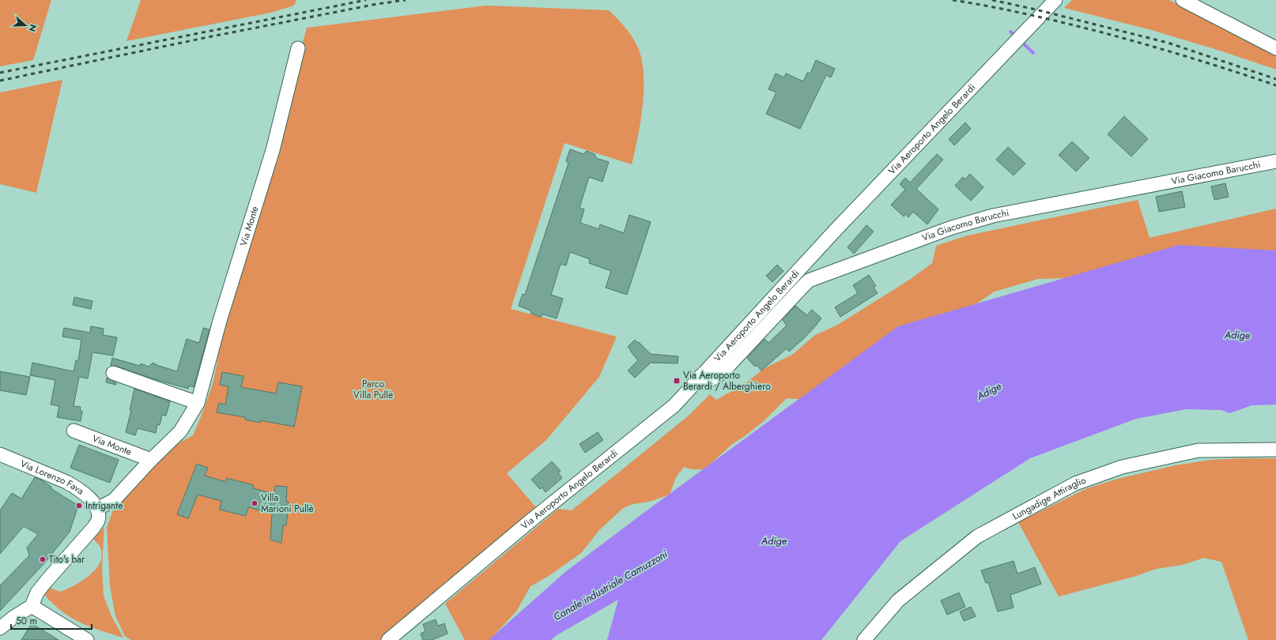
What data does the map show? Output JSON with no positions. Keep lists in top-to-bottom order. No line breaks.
{"streets":{"street":["Via Aeroporto Angelo Berardi","Via Giacomo Barucchi","Via Monte","Via Lorenzo Fava","Lungadige Attiraglio"]},"crossings":[["Via Aeroporto Angelo Berardi","Via Giacomo Barucchi"],["Via Monte","Via Lorenzo Fava"]],"water":["Adige","Canale industriale Camuzzoni"],"parks":["Parco Villa Pullè"],"places":{"transit":["Via Aeroporto Berardi / Alberghiero"],"other":["Villa Marioni Pullè","Intrigante","Tito's bar"]},"scale_bar":"50 m","north":"right"}
